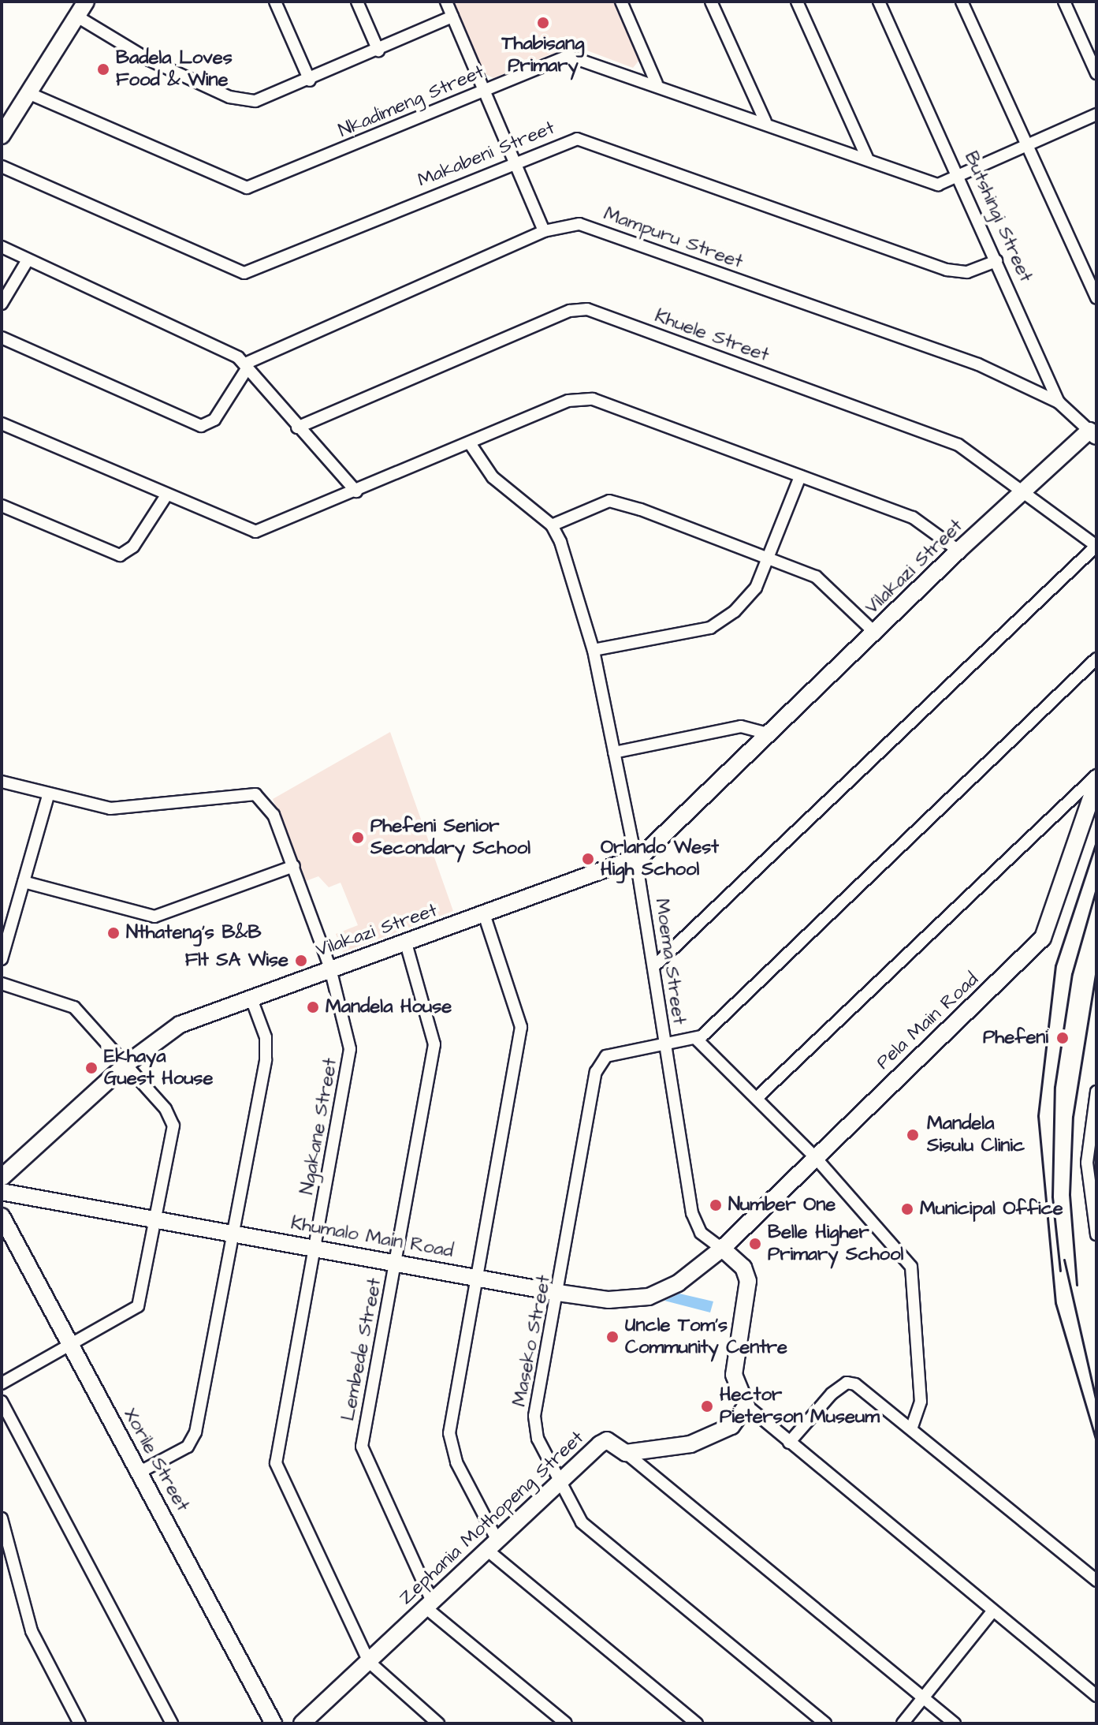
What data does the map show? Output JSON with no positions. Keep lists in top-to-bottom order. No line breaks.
{"streets":{"street":["Nkadimeng Street","Makabeni Street","Butshingi Street","Mampuru Street","Khuele Street","Vilakazi Street","Moema Street","Pela Main Road","Ngakane Street","Khumalo Main Road","Maseko Street","Lembede Street","Xorile Street","Zephania Mothopeng Street"]},"crossings":[["Nkadimeng Street","Butshingi Street"],["Makabeni Street","Butshingi Street"],["Butshingi Street","Mampuru Street"],["Butshingi Street","Vilakazi Street"],["Khuele Street","Vilakazi Street"],["Vilakazi Street","Moema Street"],["Vilakazi Street","Ngakane Street"],["Vilakazi Street","Lembede Street"],["Moema Street","Pela Main Road"],["Moema Street","Khumalo Main Road"],["Moema Street","Maseko Street"],["Pela Main Road","Khumalo Main Road"],["Ngakane Street","Khumalo Main Road"],["Ngakane Street","Zephania Mothopeng Street"],["Khumalo Main Road","Maseko Street"],["Khumalo Main Road","Lembede Street"],["Maseko Street","Zephania Mothopeng Street"],["Lembede Street","Zephania Mothopeng Street"]],"places":["Thabisang Primary","Badela Loves Food & Wine","Phefeni Senior Secondary School","Orlando West High School","Nthateng's B&B","Flt SA Wise","Mandela House","Phefeni","Ekhaya Guest House","Mandela Sisulu Clinic","Number One","Municipal Office","Belle Higher Primary School","Uncle Tom's Community Centre","Hector Pieterson Museum"]}
